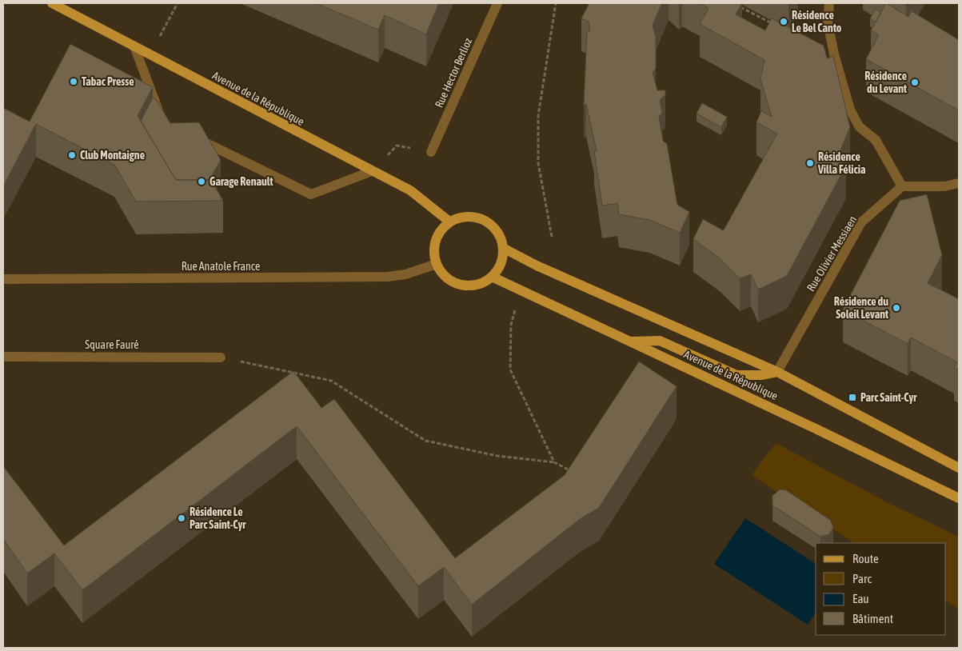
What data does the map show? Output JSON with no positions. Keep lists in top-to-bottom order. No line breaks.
{"streets":{"main road":["Avenue de la République"],"street":["Rue Hector Berlioz","Rue Olivier Messiaen","Rue Anatole France","Square Fauré"]},"crossings":[["Avenue de la République","Rue Olivier Messiaen"],["Avenue de la République","Rue Anatole France"]],"places":{"other":["Résidence Le Bel Canto","Tabac Presse","Résidence du Levant","Club Montaigne","Résidence Villa Félicia","Garage Renault","Résidence du Soleil Levant","Résidence Le Parc Saint-Cyr"],"transit":["Parc Saint-Cyr"]},"legend":["Route","Parc","Eau","Bâtiment"]}
